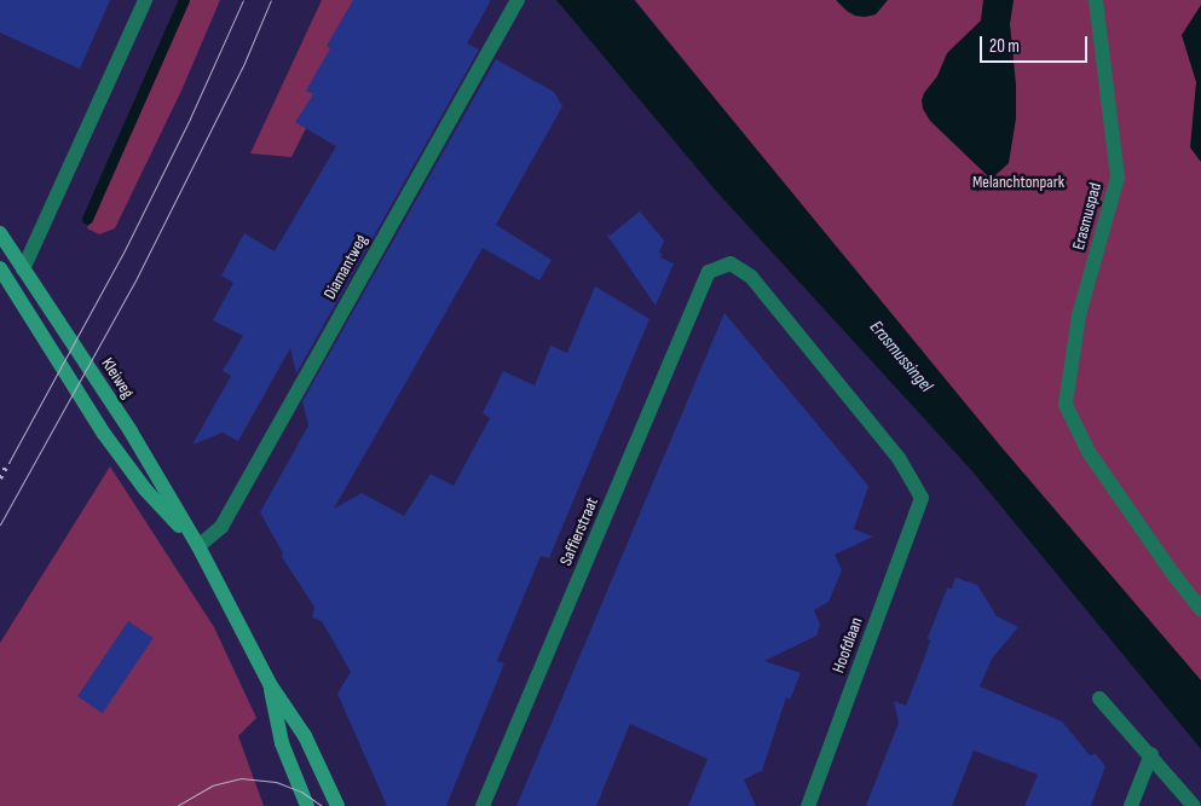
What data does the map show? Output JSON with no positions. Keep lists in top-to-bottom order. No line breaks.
{"streets":{"street":["Erasmuspad","Diamantweg","Kleiweg","Saffierstraat","Hoofdlaan"]},"crossings":[["Diamantweg","Kleiweg"],["Saffierstraat","Hoofdlaan"]],"water":["Erasmussingel"],"parks":["Melanchtonpark"],"scale_bar":"20 m"}
